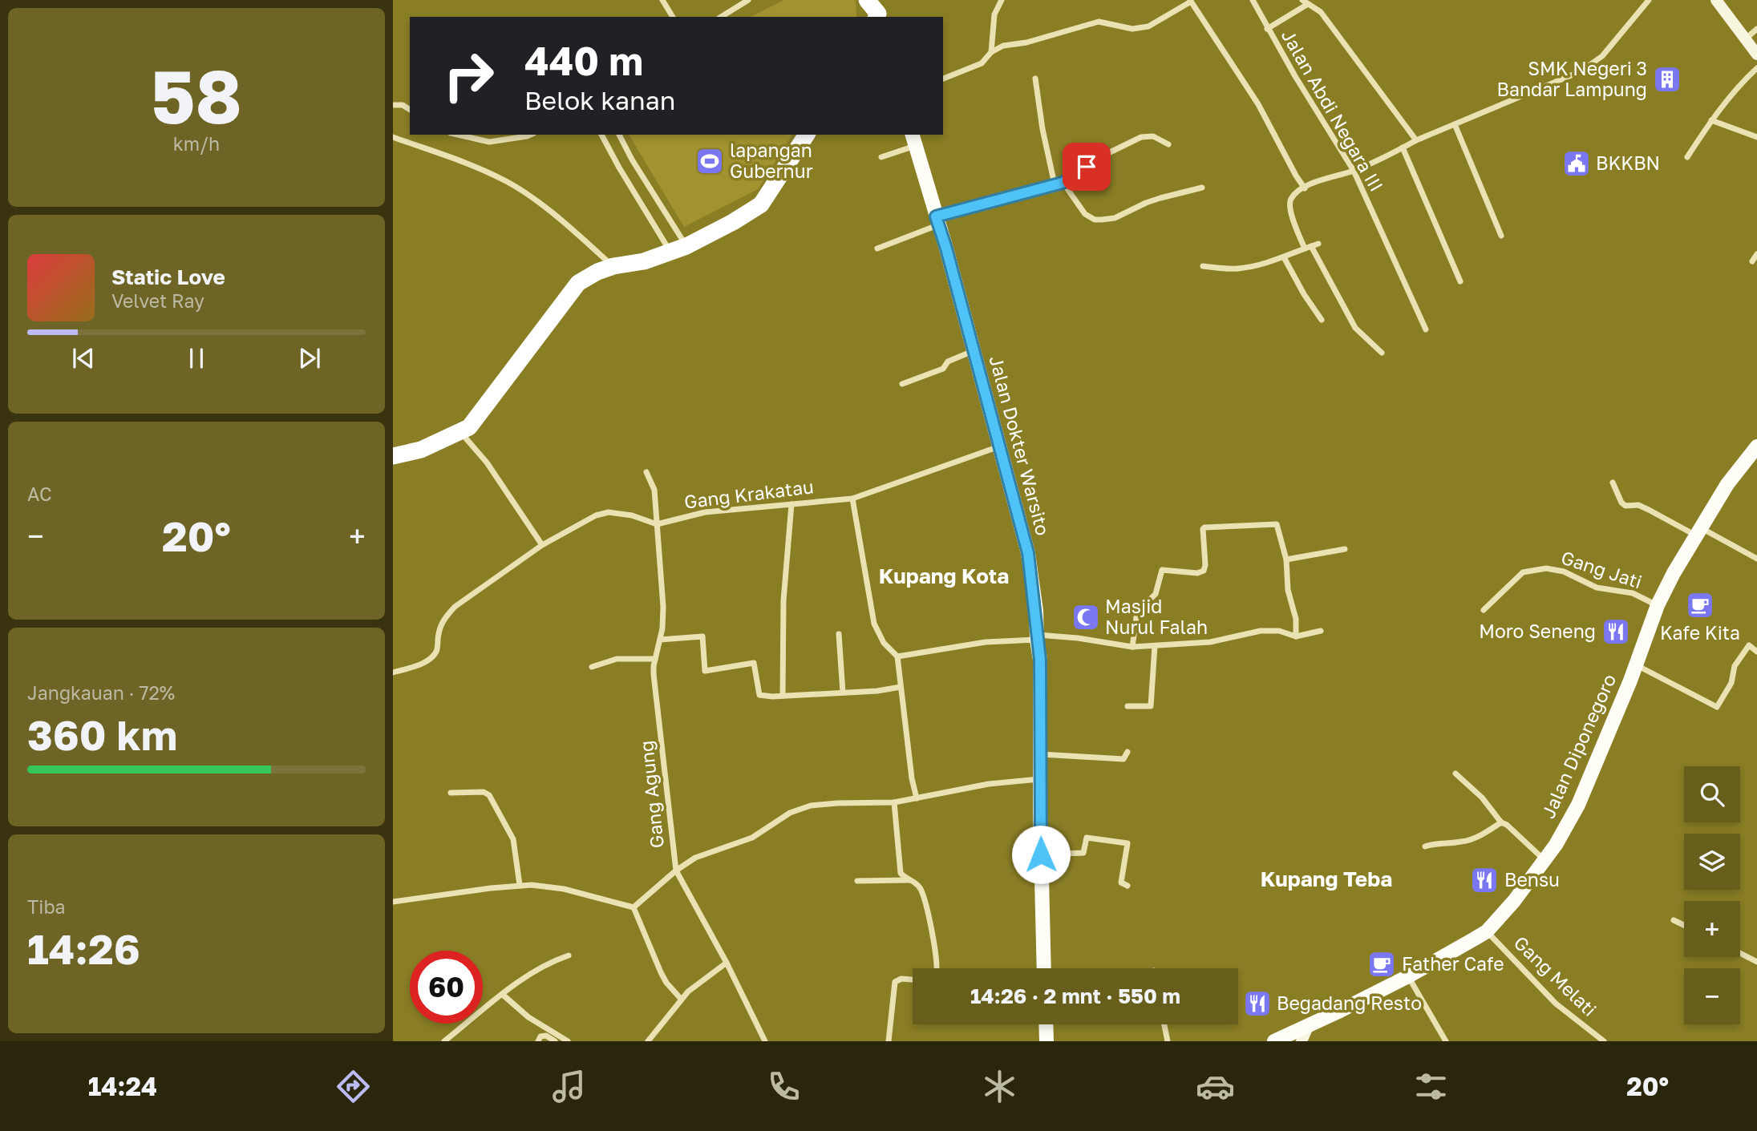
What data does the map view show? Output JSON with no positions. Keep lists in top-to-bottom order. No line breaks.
{"streets":{"main road":["Jalan Dokter Warsito","Jalan Diponegoro"],"street":["Jalan Abdi Negara III","Gang Krakatau","Gang Jati","Gang Agung","Gang Melati"]},"crossings":[["Jalan Dokter Warsito","Gang Krakatau"],["Gang Krakatau","Gang Agung"],["Gang Jati","Jalan Diponegoro"],["Jalan Diponegoro","Gang Melati"]],"districts":["Kupang Kota","Kupang Teba"],"places":{"building":["SMK Negeri 3 Bandar Lampung"],"sports":["lapangan Gubernur"],"public building":["BKKBN"],"cafe":["Kafe Kita","Father Cafe"],"mosque":["Masjid Nurul Falah"],"restaurant":["Moro Seneng","Bensu","Begadang Resto"]},"page":{"tile":[["58","km/h"],"AC",["Jangkauan · 72%","360 km"],["Tiba","14:26"]],"turn":["440 m","Belok kanan"],"song":["Static Love","Velvet Ray"],"heat":["−","20°","+"],"map_buttons":["+","−"],"limit":"60","trip":"14:26 · 2 mnt · 550 m","tabs":["14:24","20°"]}}
